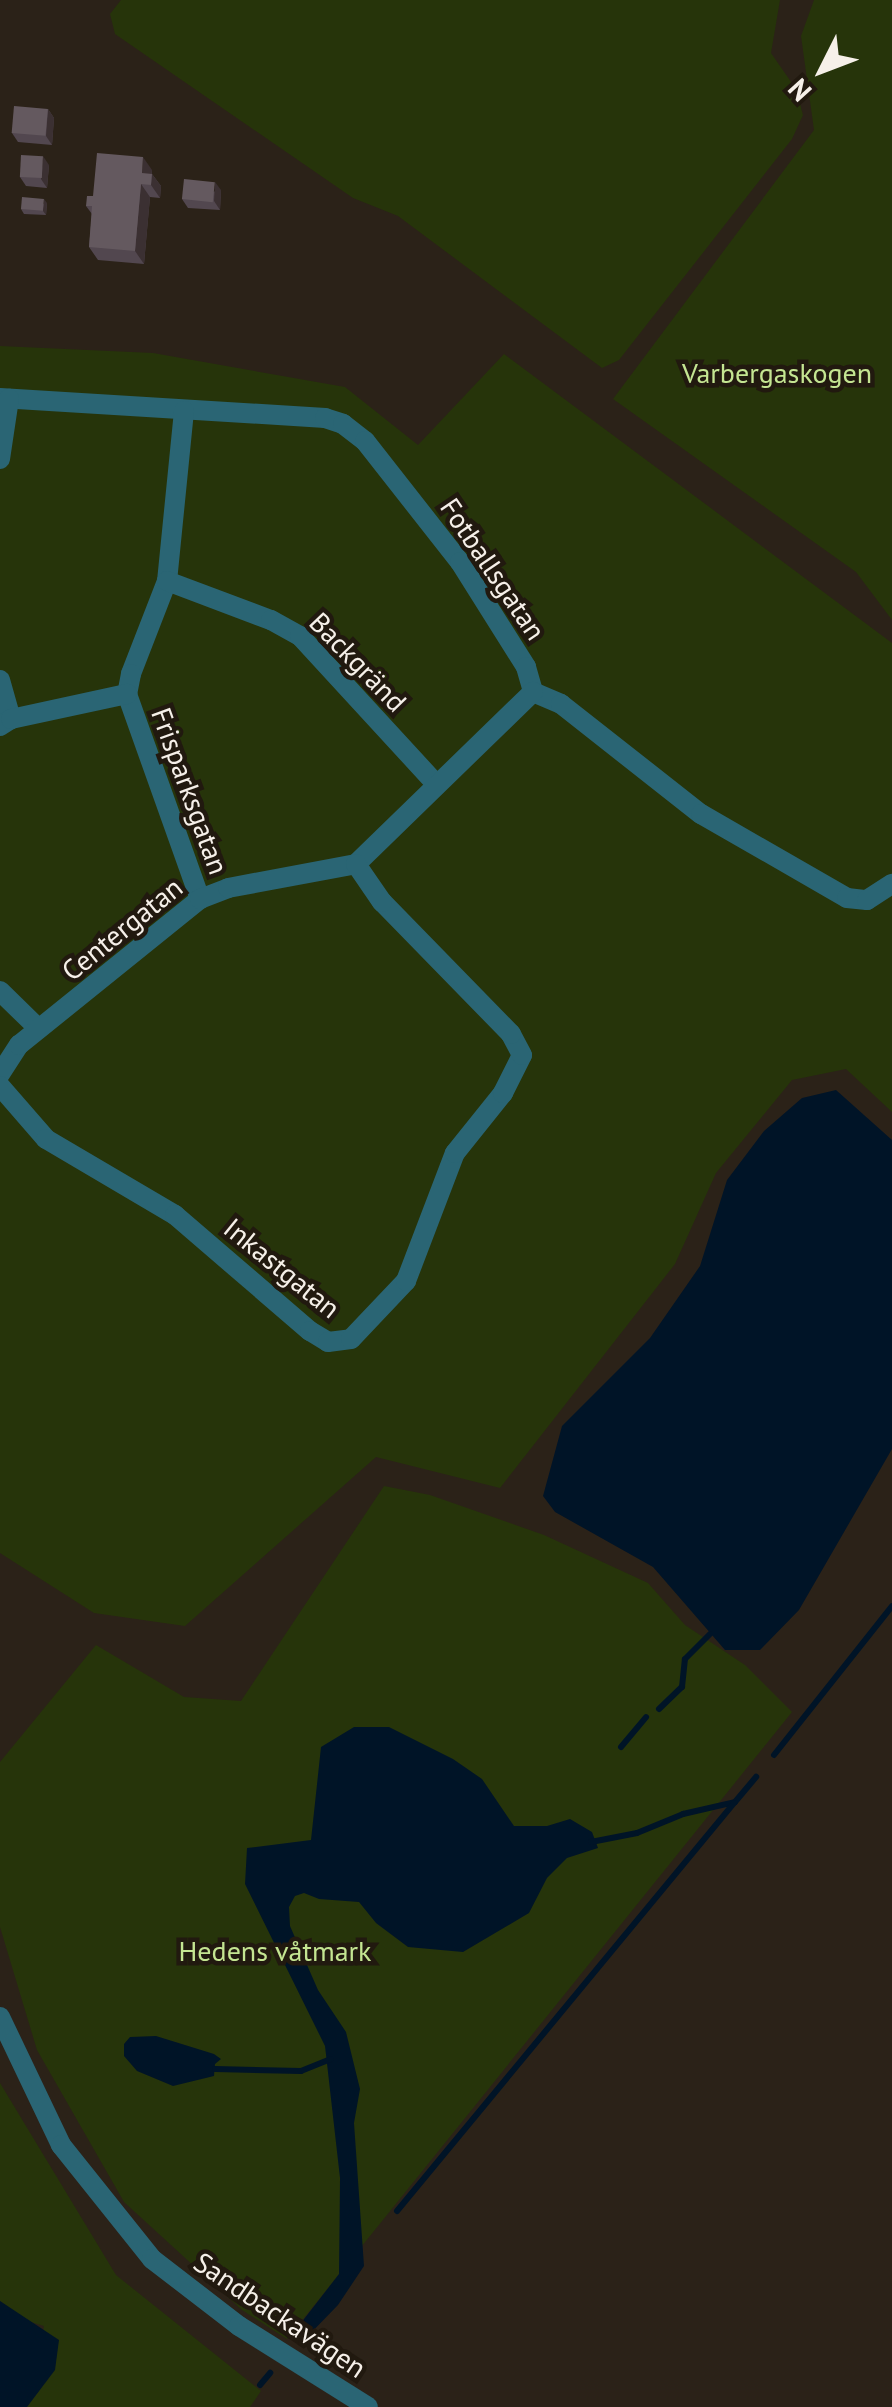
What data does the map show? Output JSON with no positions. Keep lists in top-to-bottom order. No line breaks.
{"streets":{"street":["Fotballsgatan","Backgränd","Frisparksgatan","Centergatan","Inkastgatan","Sandbackavägen"]},"crossings":[["Fotballsgatan","Frisparksgatan"],["Backgränd","Frisparksgatan"],["Frisparksgatan","Centergatan"],["Centergatan","Inkastgatan"]],"parks":["Varbergaskogen","Hedens våtmark"],"north":"bottom left"}
